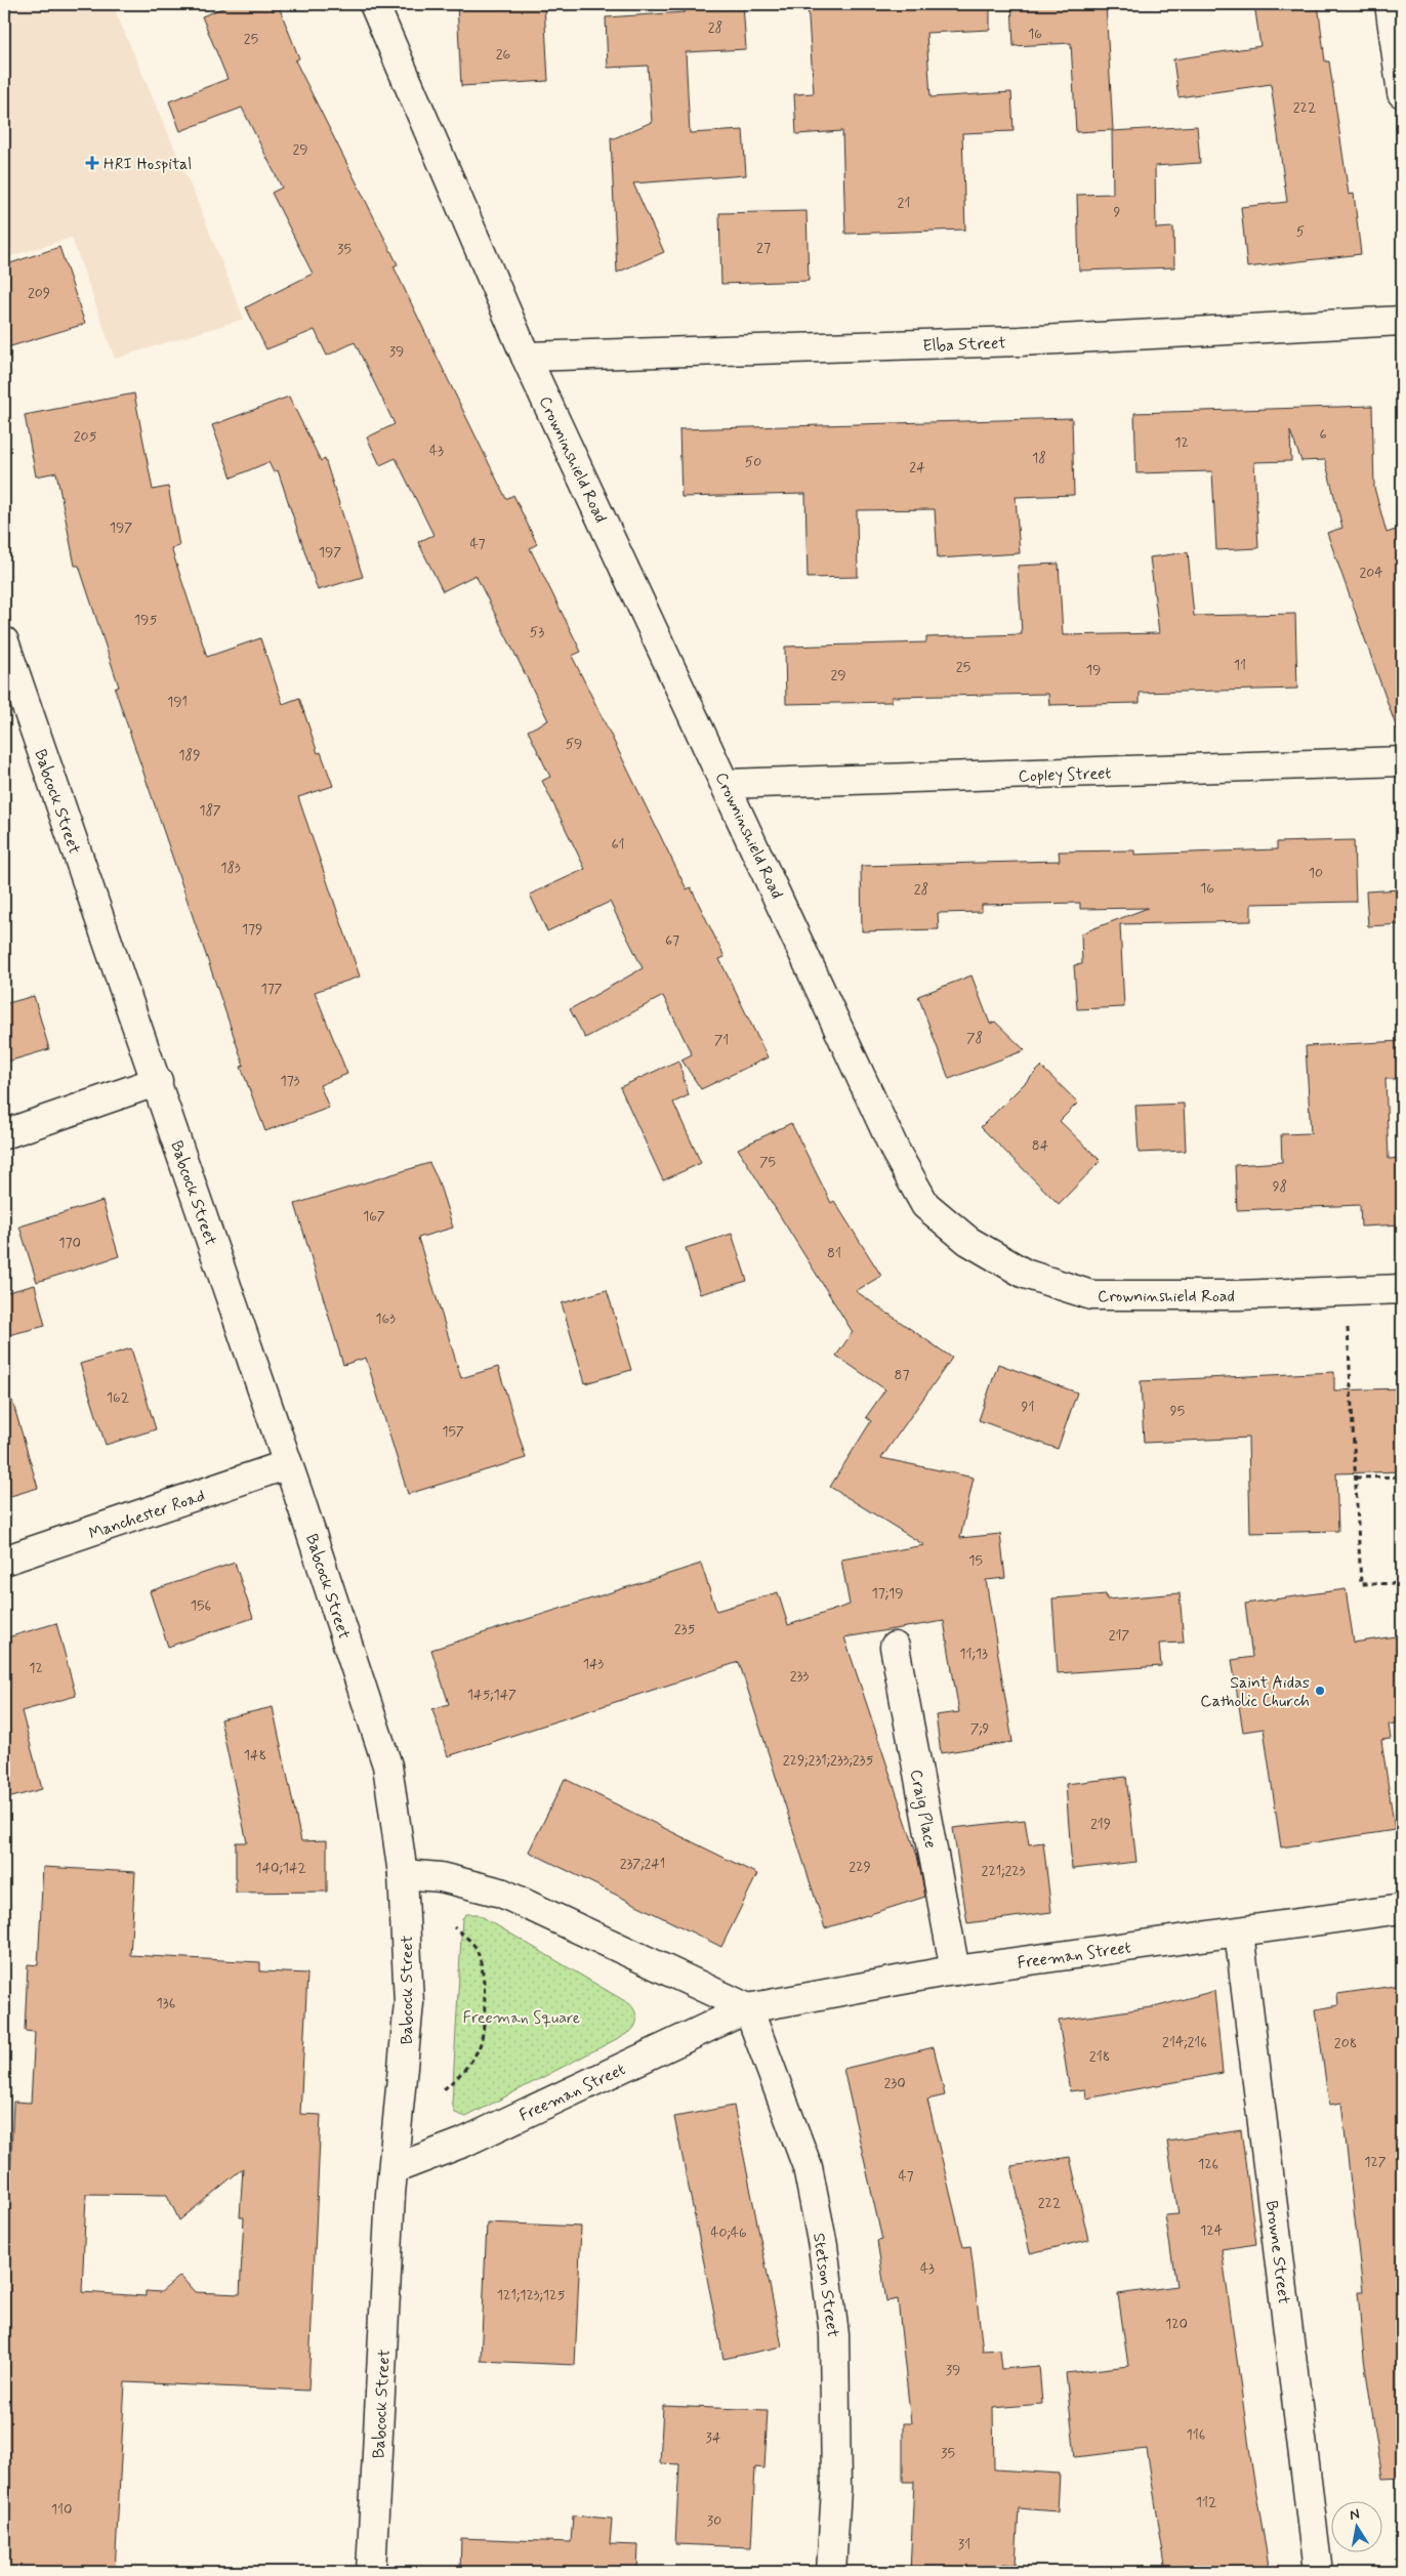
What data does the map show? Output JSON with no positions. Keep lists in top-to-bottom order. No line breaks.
{"streets":{"street":["Elba Street","Crowninshield Road","Copley Street","Babcock Street","Manchester Road","Craig Place","Freeman Street","Browne Street","Stetson Street"]},"crossings":[["Elba Street","Crowninshield Road"],["Crowninshield Road","Copley Street"],["Babcock Street","Manchester Road"],["Babcock Street","Freeman Street"],["Craig Place","Freeman Street"],["Freeman Street","Browne Street"],["Freeman Street","Stetson Street"]],"parks":["Freeman Square"],"places":{"health":["HRI Hospital"],"other":["Saint Aidas Catholic Church"]},"house_numbers":["28","16","25","26","222","29","21","9","5","27","35","209","39","6","205","12","43","18","50","24","197","47","197","204","195","53","11","25","19","29","191","59","189","187","61","183","10","16","28","179","67","177","78","71","173","84","75","98","167","170","81","163","87","162","91","95","157","15","17;19","156","235","217","11;13","143","12","233","145;147","7;9","148","229;231;233;235","219","237;241","229","140;142","221;223","136","214;216","208","218","230","127","126","47","222","124","40;46","43","121;123;125","120","39","116","34","35","112","110","30","31"],"north":"top"}
